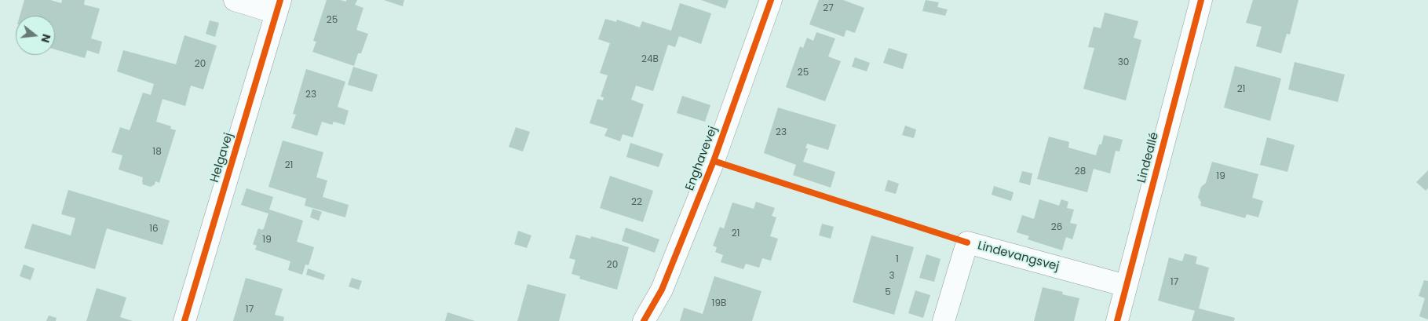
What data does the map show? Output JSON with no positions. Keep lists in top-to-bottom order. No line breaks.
{"streets":{"street":["Helgavej","Lindeallé","Enghavevej","Lindevangsvej"]},"crossings":[["Lindeallé","Lindevangsvej"]],"house_numbers":["27","25","24B","30","20","25","21","23","23","18","21","28","19","22","26","16","21","19","1","20","3","17","5","19B","17"],"north":"right"}
